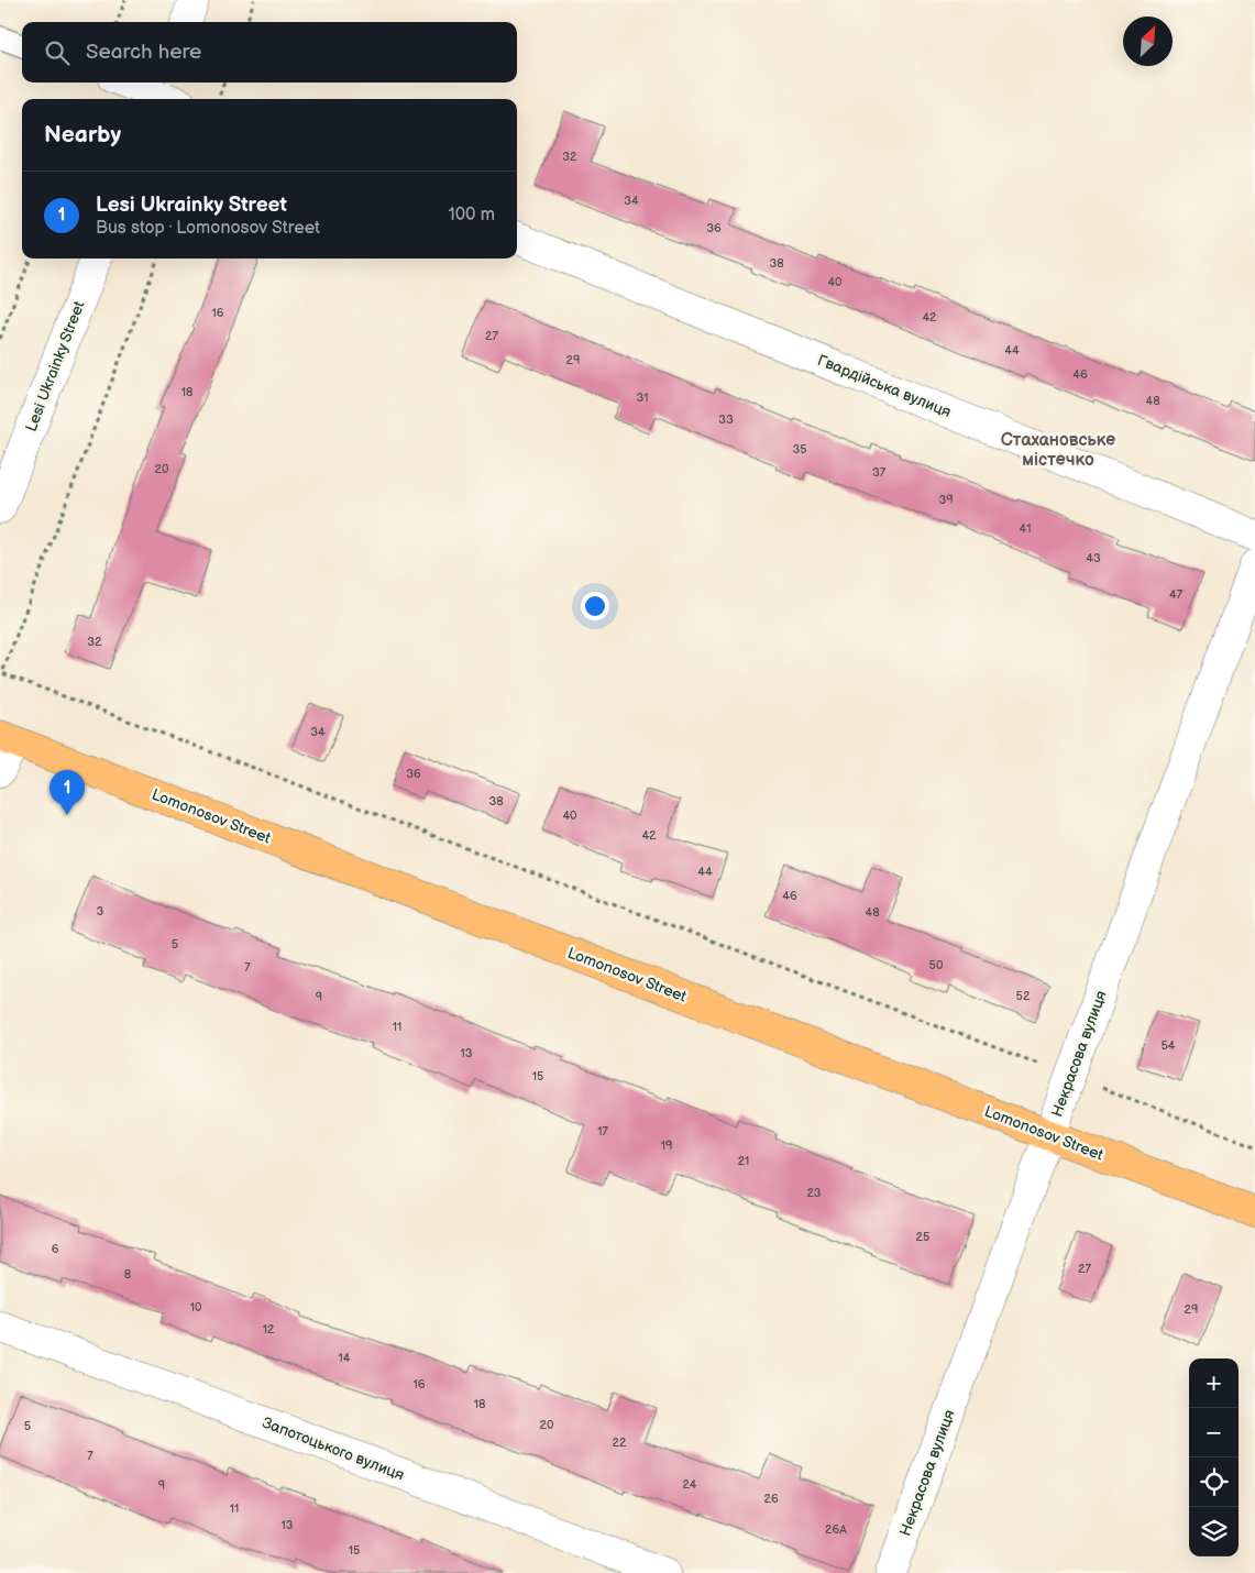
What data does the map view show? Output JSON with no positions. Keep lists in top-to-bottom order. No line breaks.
{"streets":{"main road":["Lomonosov Street"],"street":["Lesi Ukrainky Street","Гвардійська вулиця","Некрасова вулиця","Запотоцького вулиця"]},"crossings":[["Lomonosov Street","Некрасова вулиця"]],"districts":["Стахановське містечко"],"house_numbers":["32","34","36","38","40","16","42","27","44","29","46","18","31","48","33","35","20","37","39","41","43","47","32","34","36","38","40","42","44","46","3","48","5","50","7","52","9","11","54","13","15","17","19","21","23","25","6","27","8","10","29","12","14","16","18","20","5","22","7","24","9","26","11","13","26А","15"],"north":"top right","page":{"search":"Search here","heading":"Nearby","list":[{"mark":"1","name":"Lesi Ukrainky Street","note":"Bus stop · Lomonosov Street","value":"100 m"}],"pins":"1","map_buttons":["+","−"]}}
